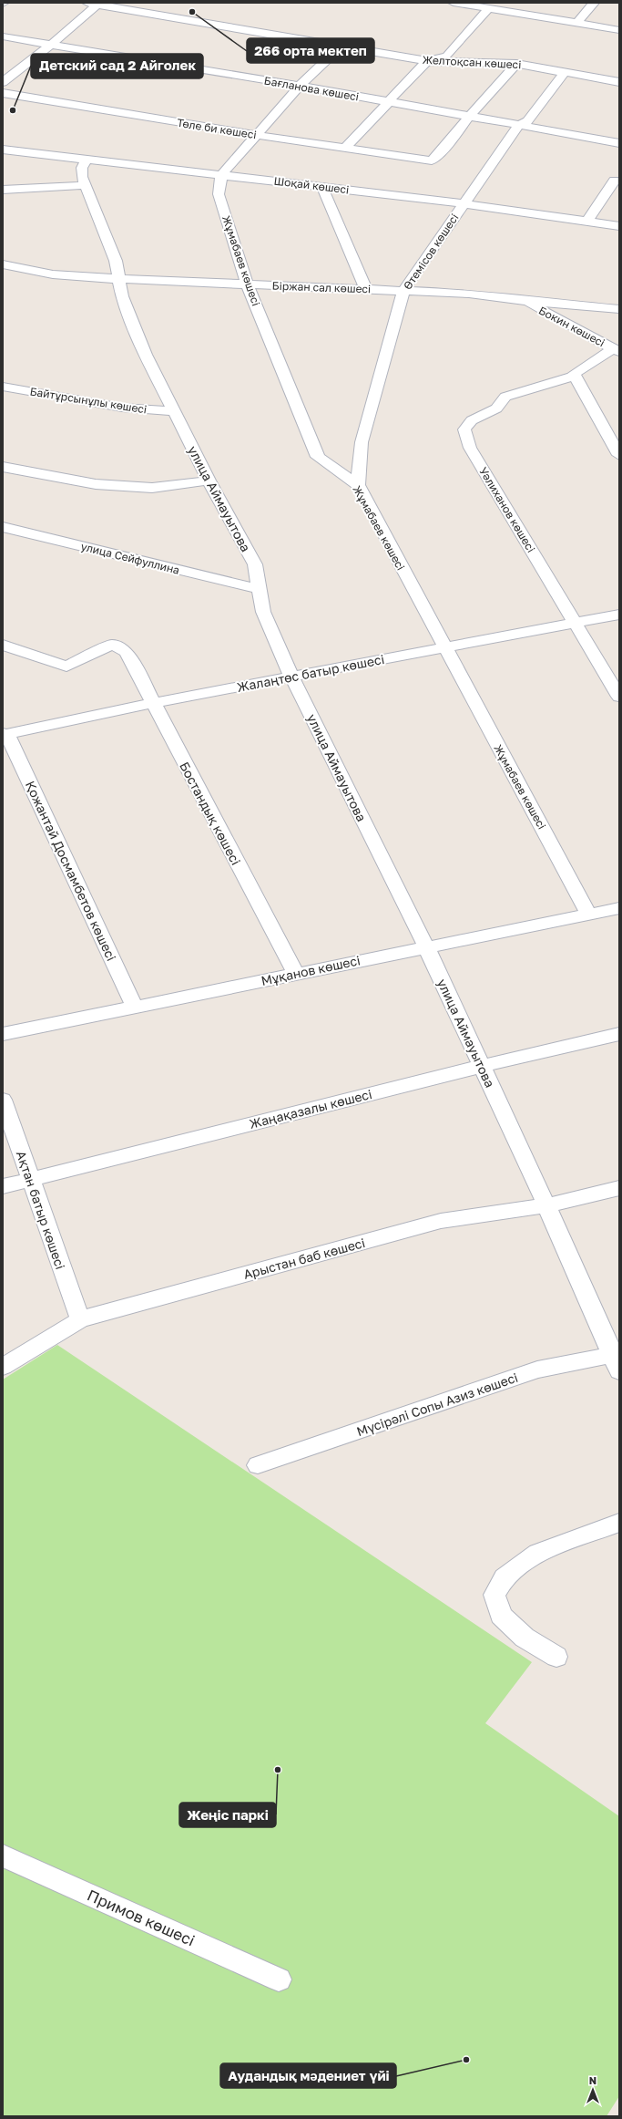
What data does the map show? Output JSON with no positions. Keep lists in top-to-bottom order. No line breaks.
{"streets":{"street":["Желтоқсан көшесі","Бағланова көшесі","Төле би көшесі","Шоқай көшесі","Өтемісов көшесі","Жұмабаев көшесі","Біржан сал көшесі","Бокин көшесі","Байтұрсынұлы көшесі","улица Аймауытова","Уәлиханов көшесі","улица Сейфуллина","Жалаңтөс батыр көшесі","Бостандық көшесі","Қожантай Досмамбетов көшесі","Мұқанов көшесі","Жаңақазалы көшесі","Ақтан батыр көшесі","Арыстан баб көшесі","Мүсірәлі Сопы Азиз көшесі","Примов көшесі"]},"crossings":[["Желтоқсан көшесі","Өтемісов көшесі"],["Бағланова көшесі","Төле би көшесі"],["Бағланова көшесі","Өтемісов көшесі"],["Шоқай көшесі","Өтемісов көшесі"],["Шоқай көшесі","Жұмабаев көшесі"],["Шоқай көшесі","улица Аймауытова"],["Өтемісов көшесі","Жұмабаев көшесі"],["Өтемісов көшесі","Біржан сал көшесі"],["Жұмабаев көшесі","Біржан сал көшесі"],["Жұмабаев көшесі","Жалаңтөс батыр көшесі"],["Жұмабаев көшесі","Мұқанов көшесі"],["Біржан сал көшесі","Бокин көшесі"],["Біржан сал көшесі","улица Аймауытова"],["Байтұрсынұлы көшесі","улица Аймауытова"],["улица Аймауытова","улица Сейфуллина"],["улица Аймауытова","Жалаңтөс батыр көшесі"],["улица Аймауытова","Мұқанов көшесі"],["улица Аймауытова","Жаңақазалы көшесі"],["улица Аймауытова","Арыстан баб көшесі"],["улица Аймауытова","Мүсірәлі Сопы Азиз көшесі"],["Уәлиханов көшесі","Жалаңтөс батыр көшесі"],["Жалаңтөс батыр көшесі","Бостандық көшесі"],["Жалаңтөс батыр көшесі","Қожантай Досмамбетов көшесі"],["Бостандық көшесі","Мұқанов көшесі"],["Қожантай Досмамбетов көшесі","Мұқанов көшесі"],["Жаңақазалы көшесі","Ақтан батыр көшесі"],["Ақтан батыр көшесі","Арыстан баб көшесі"]],"places":["266 орта мектеп","Детский сад 2 Айголек","Жеңіс паркі","Аудандық мəдениет үйі"],"north":"top"}
